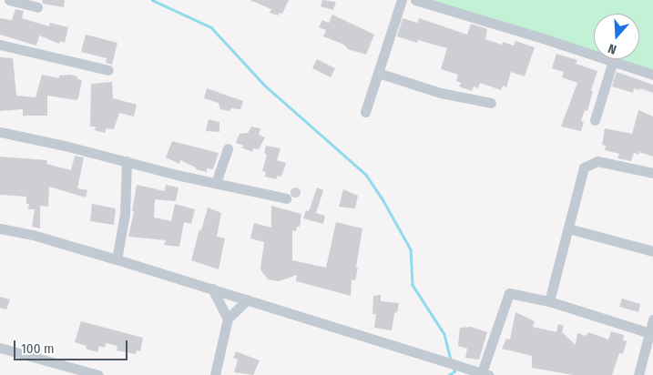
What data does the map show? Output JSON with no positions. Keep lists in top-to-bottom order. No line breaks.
{"scale_bar":"100 m","north":"bottom"}
